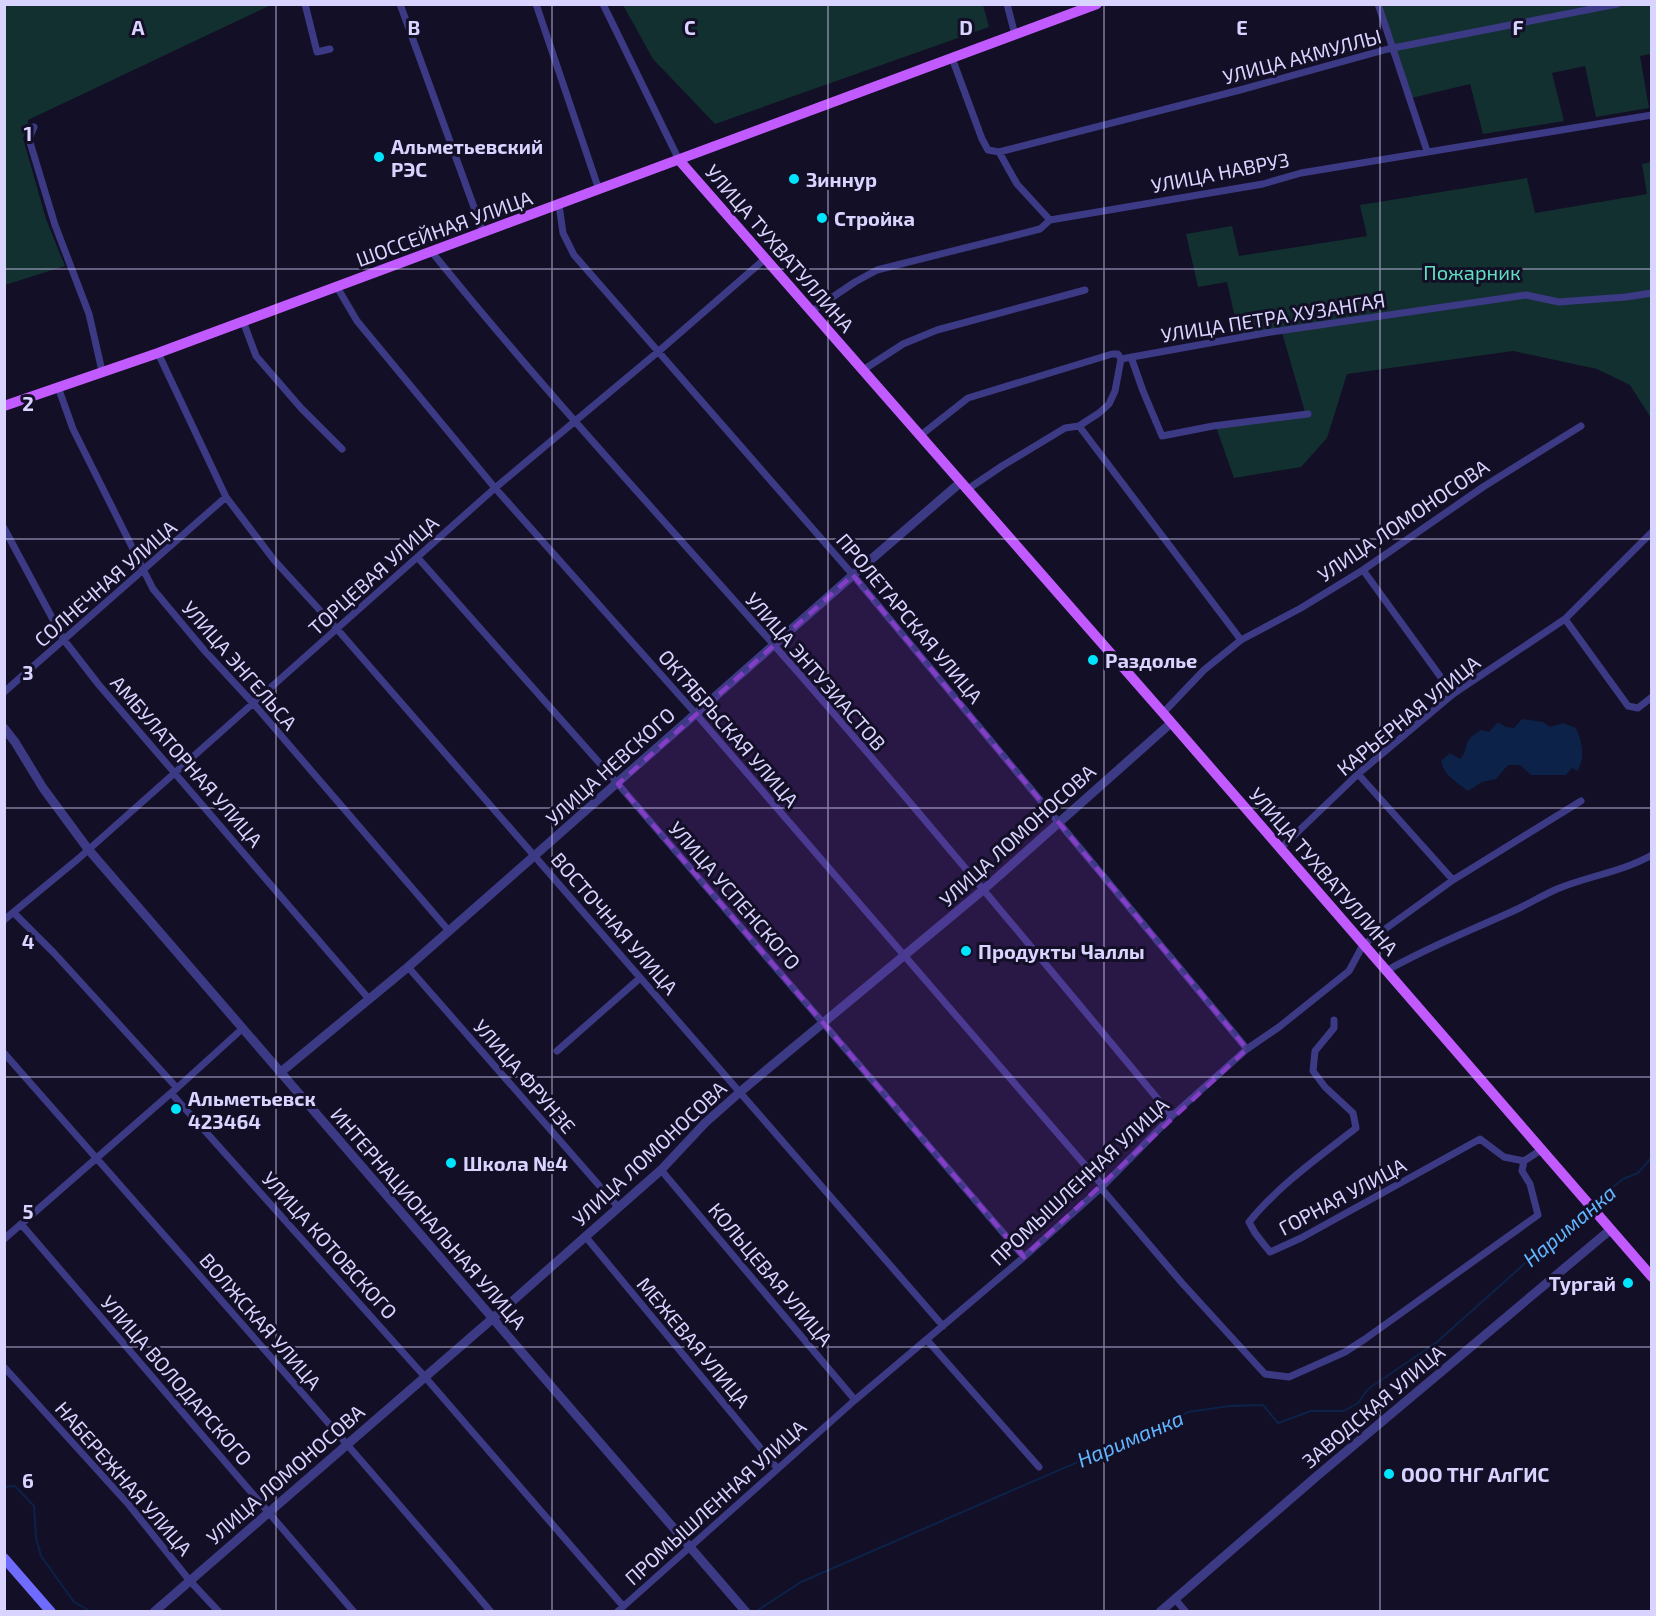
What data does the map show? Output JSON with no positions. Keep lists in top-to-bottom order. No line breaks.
{"streets":{"main road":["ШОССЕЙНАЯ УЛИЦА","УЛИЦА ТУХВАТУЛЛИНА"],"street":["УЛИЦА АКМУЛЛЫ","УЛИЦА НАВРУЗ","УЛИЦА ПЕТРА ХУЗАНГАЯ","УЛИЦА ЛОМОНОСОВА","ТОРЦЕВАЯ УЛИЦА","СОЛНЕЧНАЯ УЛИЦА","ПРОЛЕТАРСКАЯ УЛИЦА","УЛИЦА ЭНГЕЛЬСА","УЛИЦА ЭНТУЗИАСТОВ","КАРЬЕРНАЯ УЛИЦА","ОКТЯБРЬСКАЯ УЛИЦА","АМБУЛАТОРНАЯ УЛИЦА","УЛИЦА НЕВСКОГО","УЛИЦА УСПЕНСКОГО","ВОСТОЧНАЯ УЛИЦА","УЛИЦА ФРУНЗЕ","ПРОМЫШЛЕННАЯ УЛИЦА","ГОРНАЯ УЛИЦА","ИНТЕРНАЦИОНАЛЬНАЯ УЛИЦА","УЛИЦА КОТОВСКОГО","КОЛЬЦЕВАЯ УЛИЦА","ВОЛЖСКАЯ УЛИЦА","МЕЖЕВАЯ УЛИЦА","УЛИЦА ВОЛОДАРСКОГО","ЗАВОДСКАЯ УЛИЦА","НАБЕРЕЖНАЯ УЛИЦА"]},"crossings":[["УЛИЦА НАВРУЗ","УЛИЦА ТУХВАТУЛЛИНА"],["ШОССЕЙНАЯ УЛИЦА","УЛИЦА ТУХВАТУЛЛИНА"],["ШОССЕЙНАЯ УЛИЦА","ПРОЛЕТАРСКАЯ УЛИЦА"],["ШОССЕЙНАЯ УЛИЦА","УЛИЦА ЭНГЕЛЬСА"],["ШОССЕЙНАЯ УЛИЦА","УЛИЦА ЭНТУЗИАСТОВ"],["ШОССЕЙНАЯ УЛИЦА","ОКТЯБРЬСКАЯ УЛИЦА"],["ШОССЕЙНАЯ УЛИЦА","ВОСТОЧНАЯ УЛИЦА"],["УЛИЦА ТУХВАТУЛЛИНА","УЛИЦА ПЕТРА ХУЗАНГАЯ"],["УЛИЦА ТУХВАТУЛЛИНА","УЛИЦА ЛОМОНОСОВА"],["УЛИЦА ТУХВАТУЛЛИНА","ТОРЦЕВАЯ УЛИЦА"],["УЛИЦА ТУХВАТУЛЛИНА","КАРЬЕРНАЯ УЛИЦА"],["УЛИЦА ТУХВАТУЛЛИНА","УЛИЦА НЕВСКОГО"],["УЛИЦА ТУХВАТУЛЛИНА","ПРОМЫШЛЕННАЯ УЛИЦА"],["УЛИЦА ТУХВАТУЛЛИНА","ЗАВОДСКАЯ УЛИЦА"],["УЛИЦА ЛОМОНОСОВА","ПРОЛЕТАРСКАЯ УЛИЦА"],["УЛИЦА ЛОМОНОСОВА","УЛИЦА ЭНТУЗИАСТОВ"],["УЛИЦА ЛОМОНОСОВА","ОКТЯБРЬСКАЯ УЛИЦА"],["УЛИЦА ЛОМОНОСОВА","УЛИЦА УСПЕНСКОГО"],["УЛИЦА ЛОМОНОСОВА","ВОСТОЧНАЯ УЛИЦА"],["УЛИЦА ЛОМОНОСОВА","УЛИЦА ФРУНЗЕ"],["УЛИЦА ЛОМОНОСОВА","ИНТЕРНАЦИОНАЛЬНАЯ УЛИЦА"],["УЛИЦА ЛОМОНОСОВА","УЛИЦА КОТОВСКОГО"],["УЛИЦА ЛОМОНОСОВА","КОЛЬЦЕВАЯ УЛИЦА"],["УЛИЦА ЛОМОНОСОВА","ВОЛЖСКАЯ УЛИЦА"],["УЛИЦА ЛОМОНОСОВА","МЕЖЕВАЯ УЛИЦА"],["УЛИЦА ЛОМОНОСОВА","УЛИЦА ВОЛОДАРСКОГО"],["УЛИЦА ЛОМОНОСОВА","НАБЕРЕЖНАЯ УЛИЦА"],["ТОРЦЕВАЯ УЛИЦА","ПРОЛЕТАРСКАЯ УЛИЦА"],["ТОРЦЕВАЯ УЛИЦА","УЛИЦА ЭНГЕЛЬСА"],["ТОРЦЕВАЯ УЛИЦА","УЛИЦА ЭНТУЗИАСТОВ"],["ТОРЦЕВАЯ УЛИЦА","ОКТЯБРЬСКАЯ УЛИЦА"],["ТОРЦЕВАЯ УЛИЦА","АМБУЛАТОРНАЯ УЛИЦА"],["ТОРЦЕВАЯ УЛИЦА","УЛИЦА УСПЕНСКОГО"],["ТОРЦЕВАЯ УЛИЦА","ВОСТОЧНАЯ УЛИЦА"],["ТОРЦЕВАЯ УЛИЦА","ИНТЕРНАЦИОНАЛЬНАЯ УЛИЦА"],["ТОРЦЕВАЯ УЛИЦА","УЛИЦА КОТОВСКОГО"],["СОЛНЕЧНАЯ УЛИЦА","УЛИЦА ЭНГЕЛЬСА"],["СОЛНЕЧНАЯ УЛИЦА","АМБУЛАТОРНАЯ УЛИЦА"],["СОЛНЕЧНАЯ УЛИЦА","ВОСТОЧНАЯ УЛИЦА"],["ПРОЛЕТАРСКАЯ УЛИЦА","УЛИЦА НЕВСКОГО"],["ПРОЛЕТАРСКАЯ УЛИЦА","ПРОМЫШЛЕННАЯ УЛИЦА"],["УЛИЦА ЭНГЕЛЬСА","УЛИЦА НЕВСКОГО"],["УЛИЦА ЭНТУЗИАСТОВ","УЛИЦА НЕВСКОГО"],["УЛИЦА ЭНТУЗИАСТОВ","ПРОМЫШЛЕННАЯ УЛИЦА"],["ОКТЯБРЬСКАЯ УЛИЦА","УЛИЦА НЕВСКОГО"],["ОКТЯБРЬСКАЯ УЛИЦА","ПРОМЫШЛЕННАЯ УЛИЦА"],["ОКТЯБРЬСКАЯ УЛИЦА","ГОРНАЯ УЛИЦА"],["АМБУЛАТОРНАЯ УЛИЦА","УЛИЦА НЕВСКОГО"],["УЛИЦА НЕВСКОГО","УЛИЦА УСПЕНСКОГО"],["УЛИЦА НЕВСКОГО","ВОСТОЧНАЯ УЛИЦА"],["УЛИЦА НЕВСКОГО","УЛИЦА ФРУНЗЕ"],["УЛИЦА НЕВСКОГО","ИНТЕРНАЦИОНАЛЬНАЯ УЛИЦА"],["УЛИЦА УСПЕНСКОГО","ПРОМЫШЛЕННАЯ УЛИЦА"],["ВОСТОЧНАЯ УЛИЦА","ПРОМЫШЛЕННАЯ УЛИЦА"],["ПРОМЫШЛЕННАЯ УЛИЦА","ИНТЕРНАЦИОНАЛЬНАЯ УЛИЦА"],["ПРОМЫШЛЕННАЯ УЛИЦА","УЛИЦА КОТОВСКОГО"],["ПРОМЫШЛЕННАЯ УЛИЦА","КОЛЬЦЕВАЯ УЛИЦА"],["ПРОМЫШЛЕННАЯ УЛИЦА","МЕЖЕВАЯ УЛИЦА"]],"water":["Нариманка"],"parks":["Пожарник"],"places":["Альметьевский РЭС","Зиннур","Стройка","Раздолье","Продукты Чаллы","Альметьевск 423464","Школа №4","Тургай","ООО ТНГ АлГИС"],"grid":{"columns":["A","B","C","D","E","F"],"rows":["1","2","3","4","5","6"]}}
